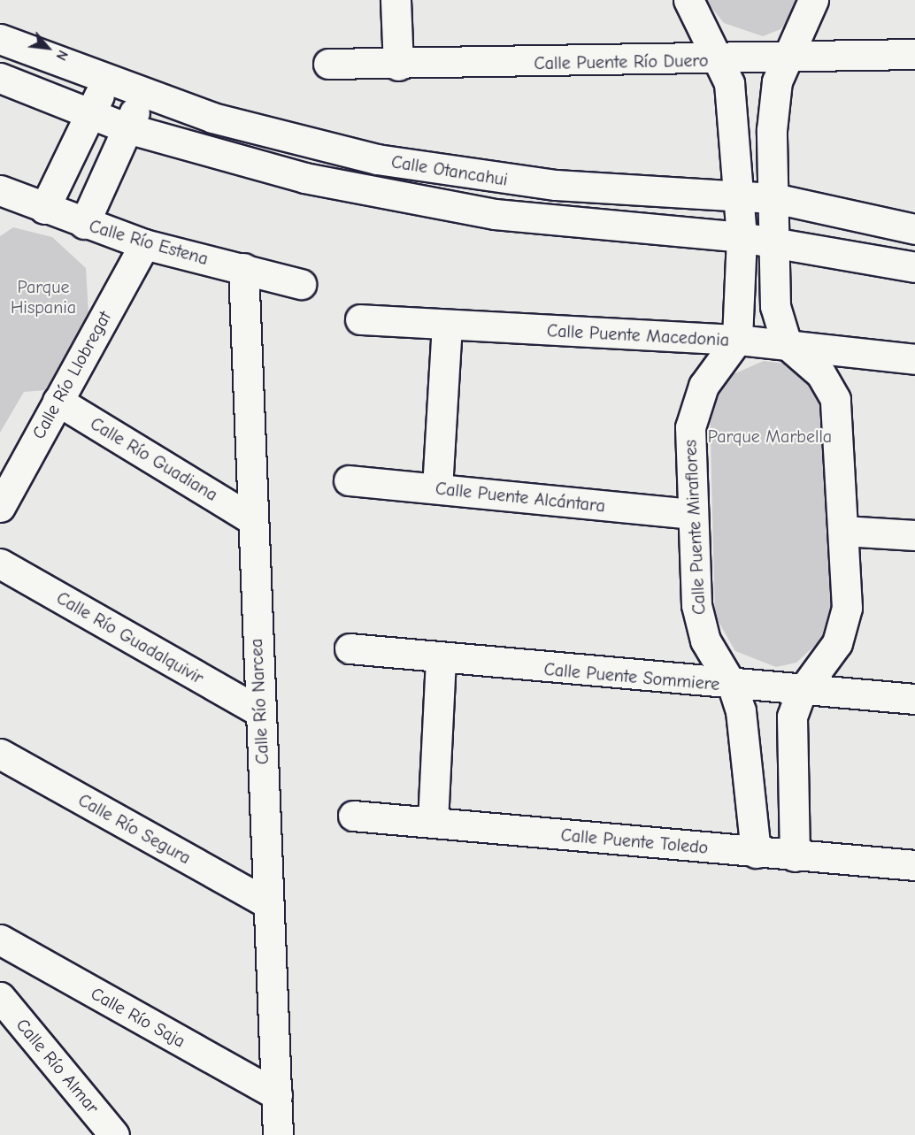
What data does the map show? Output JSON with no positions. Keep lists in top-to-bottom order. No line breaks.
{"streets":{"street":["Calle Puente Río Duero","Calle Otancahui","Calle Río Estena","Calle Puente Macedonia","Calle Río Llobregat","Calle Río Guadiana","Calle Puente Alcántara","Calle Puente Miraflores","Calle Río Guadalquivir","Calle Puente Sommiere","Calle Río Narcea","Calle Río Segura","Calle Puente Toledo","Calle Río Saja","Calle Río Almar"]},"crossings":[["Calle Puente Río Duero","Calle Puente Miraflores"],["Calle Otancahui","Calle Puente Miraflores"],["Calle Río Estena","Calle Río Llobregat"],["Calle Río Estena","Calle Río Narcea"],["Calle Puente Macedonia","Calle Puente Miraflores"],["Calle Río Llobregat","Calle Río Guadiana"],["Calle Río Guadiana","Calle Río Narcea"],["Calle Puente Alcántara","Calle Puente Miraflores"],["Calle Puente Miraflores","Calle Puente Sommiere"],["Calle Puente Miraflores","Calle Puente Toledo"],["Calle Río Guadalquivir","Calle Río Narcea"],["Calle Río Narcea","Calle Río Segura"],["Calle Río Narcea","Calle Río Saja"]],"parks":["Parque Hispania","Parque Marbella"],"north":"bottom right"}
